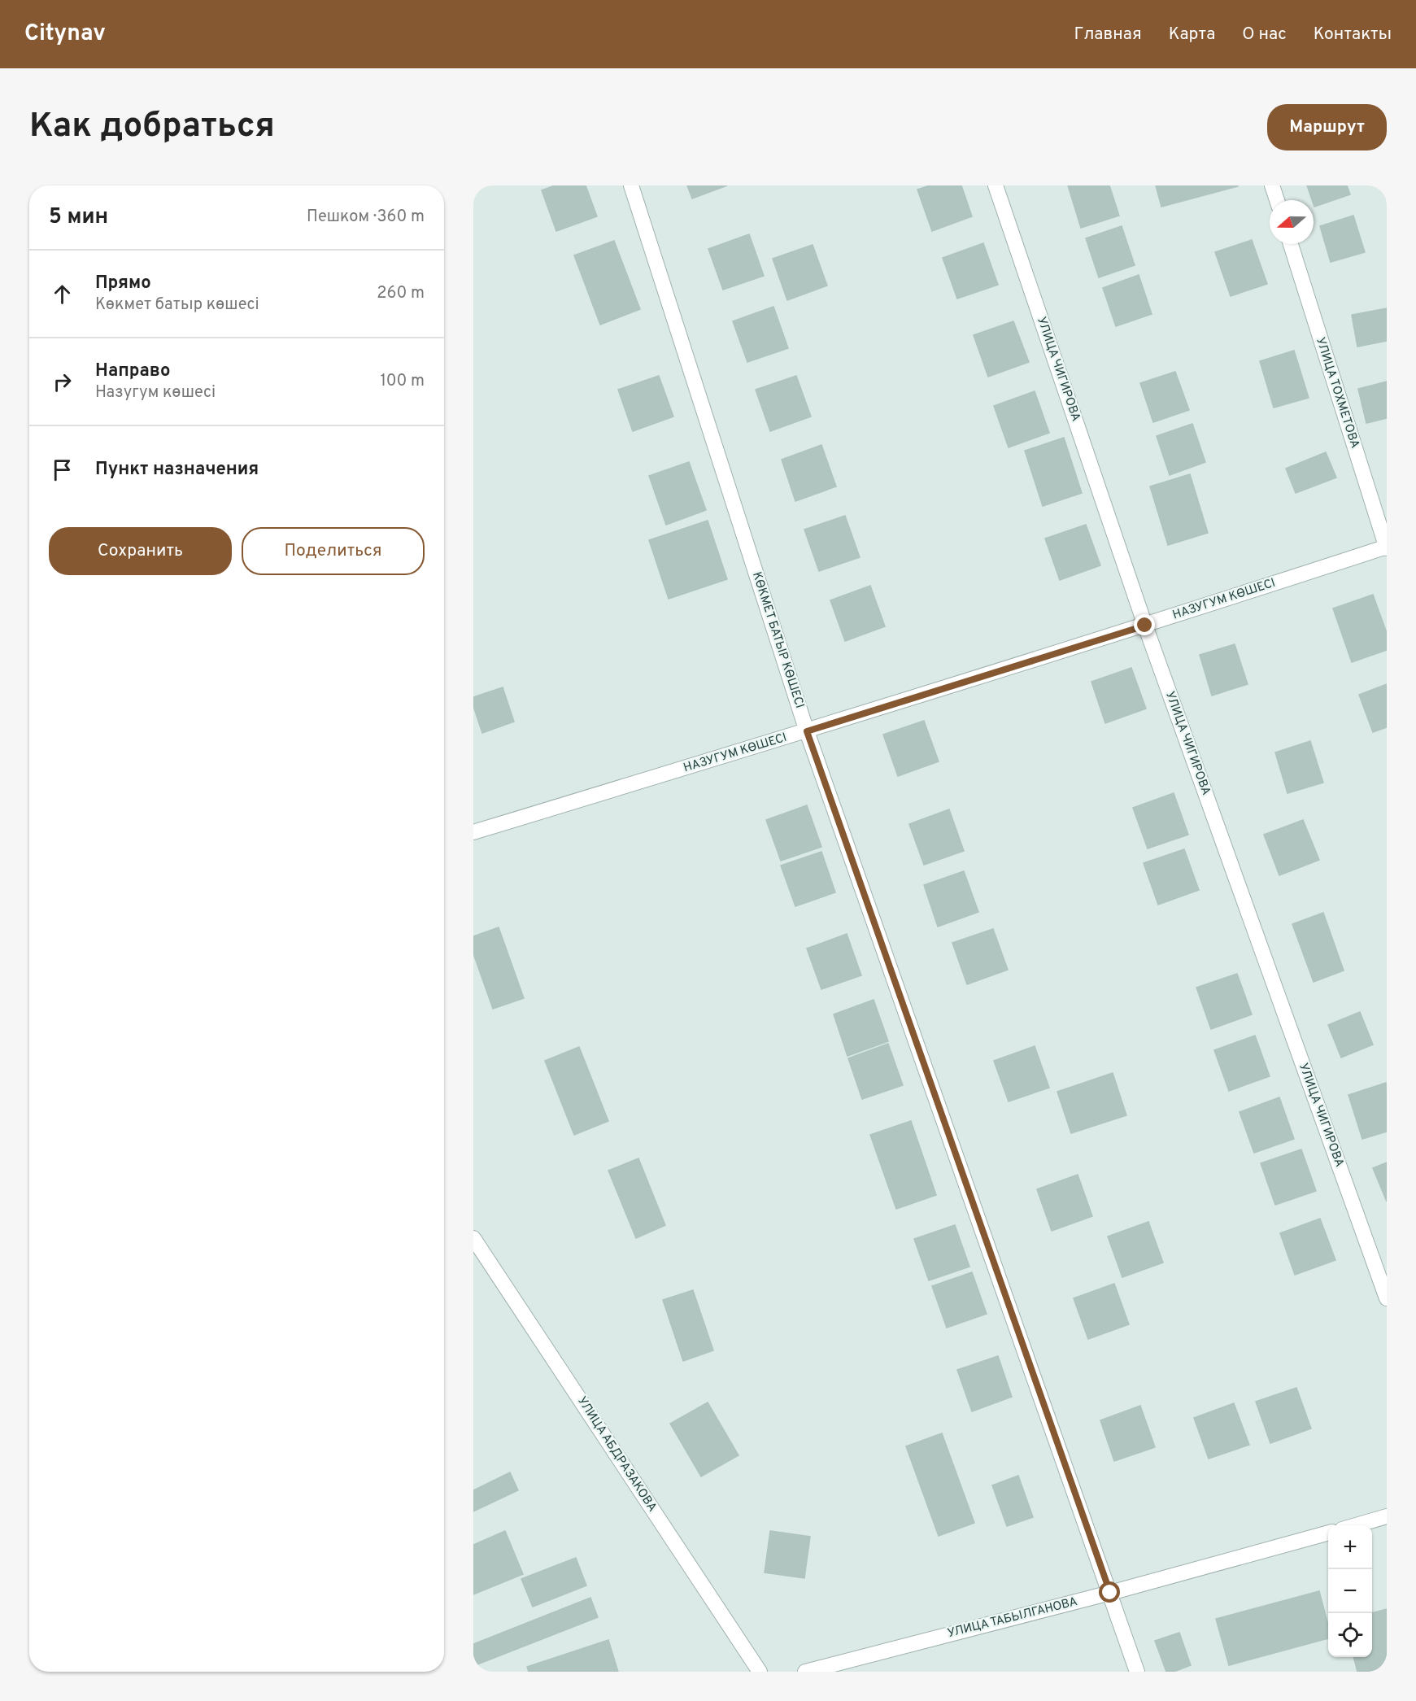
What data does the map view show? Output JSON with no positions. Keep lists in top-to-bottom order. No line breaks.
{"streets":{"street":["УЛИЦА ЧИГИРОВА","УЛИЦА ТОХМЕТОВА","НАЗУГУМ КӨШЕСІ","КӨКМЕТ БАТЫР КӨШЕСІ","УЛИЦА АБДРАЗАКОВА","УЛИЦА ТАБЫЛГАНОВА"]},"crossings":[["УЛИЦА ЧИГИРОВА","НАЗУГУМ КӨШЕСІ"],["УЛИЦА ТОХМЕТОВА","НАЗУГУМ КӨШЕСІ"],["НАЗУГУМ КӨШЕСІ","КӨКМЕТ БАТЫР КӨШЕСІ"],["КӨКМЕТ БАТЫР КӨШЕСІ","УЛИЦА ТАБЫЛГАНОВА"]],"north":"left","page":{"header":"Citynav","nav":["Главная","Карта","О нас","Контакты"],"buttons":["Маршрут",["Сохранить","Поделиться"]],"title":"Как добраться","heading":["5 мин","Пешком · 360 m"],"list":[["Прямо","Көкмет батыр көшесі","260 m"],["Направо","Назугум көшесі","100 m"],"Пункт назначения"],"map_buttons":["+","−"]}}
